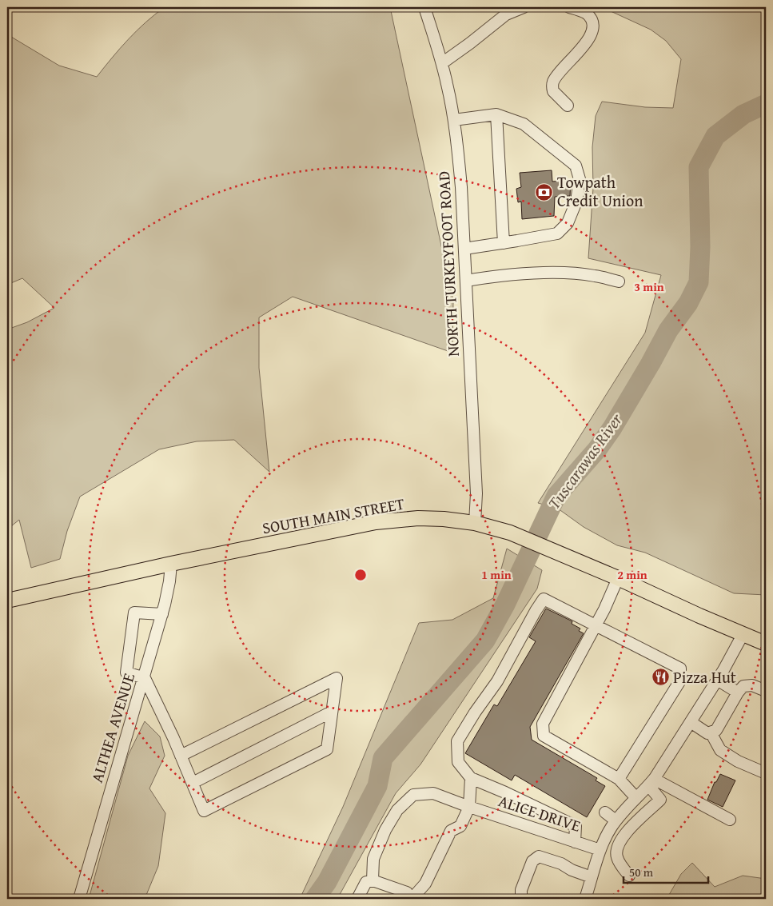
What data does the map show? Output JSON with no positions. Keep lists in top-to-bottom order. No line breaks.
{"streets":{"main road":["SOUTH MAIN STREET"],"street":["NORTH TURKEYFOOT ROAD","ALTHEA AVENUE","ALICE DRIVE"]},"crossings":[["NORTH TURKEYFOOT ROAD","SOUTH MAIN STREET"],["SOUTH MAIN STREET","ALTHEA AVENUE"]],"water":["Tuscarawas River"],"places":{"bank":["Towpath Credit Union"],"restaurant":["Pizza Hut"]},"scale_bar":"50 m","rings":["3 min","1 min","2 min"]}
